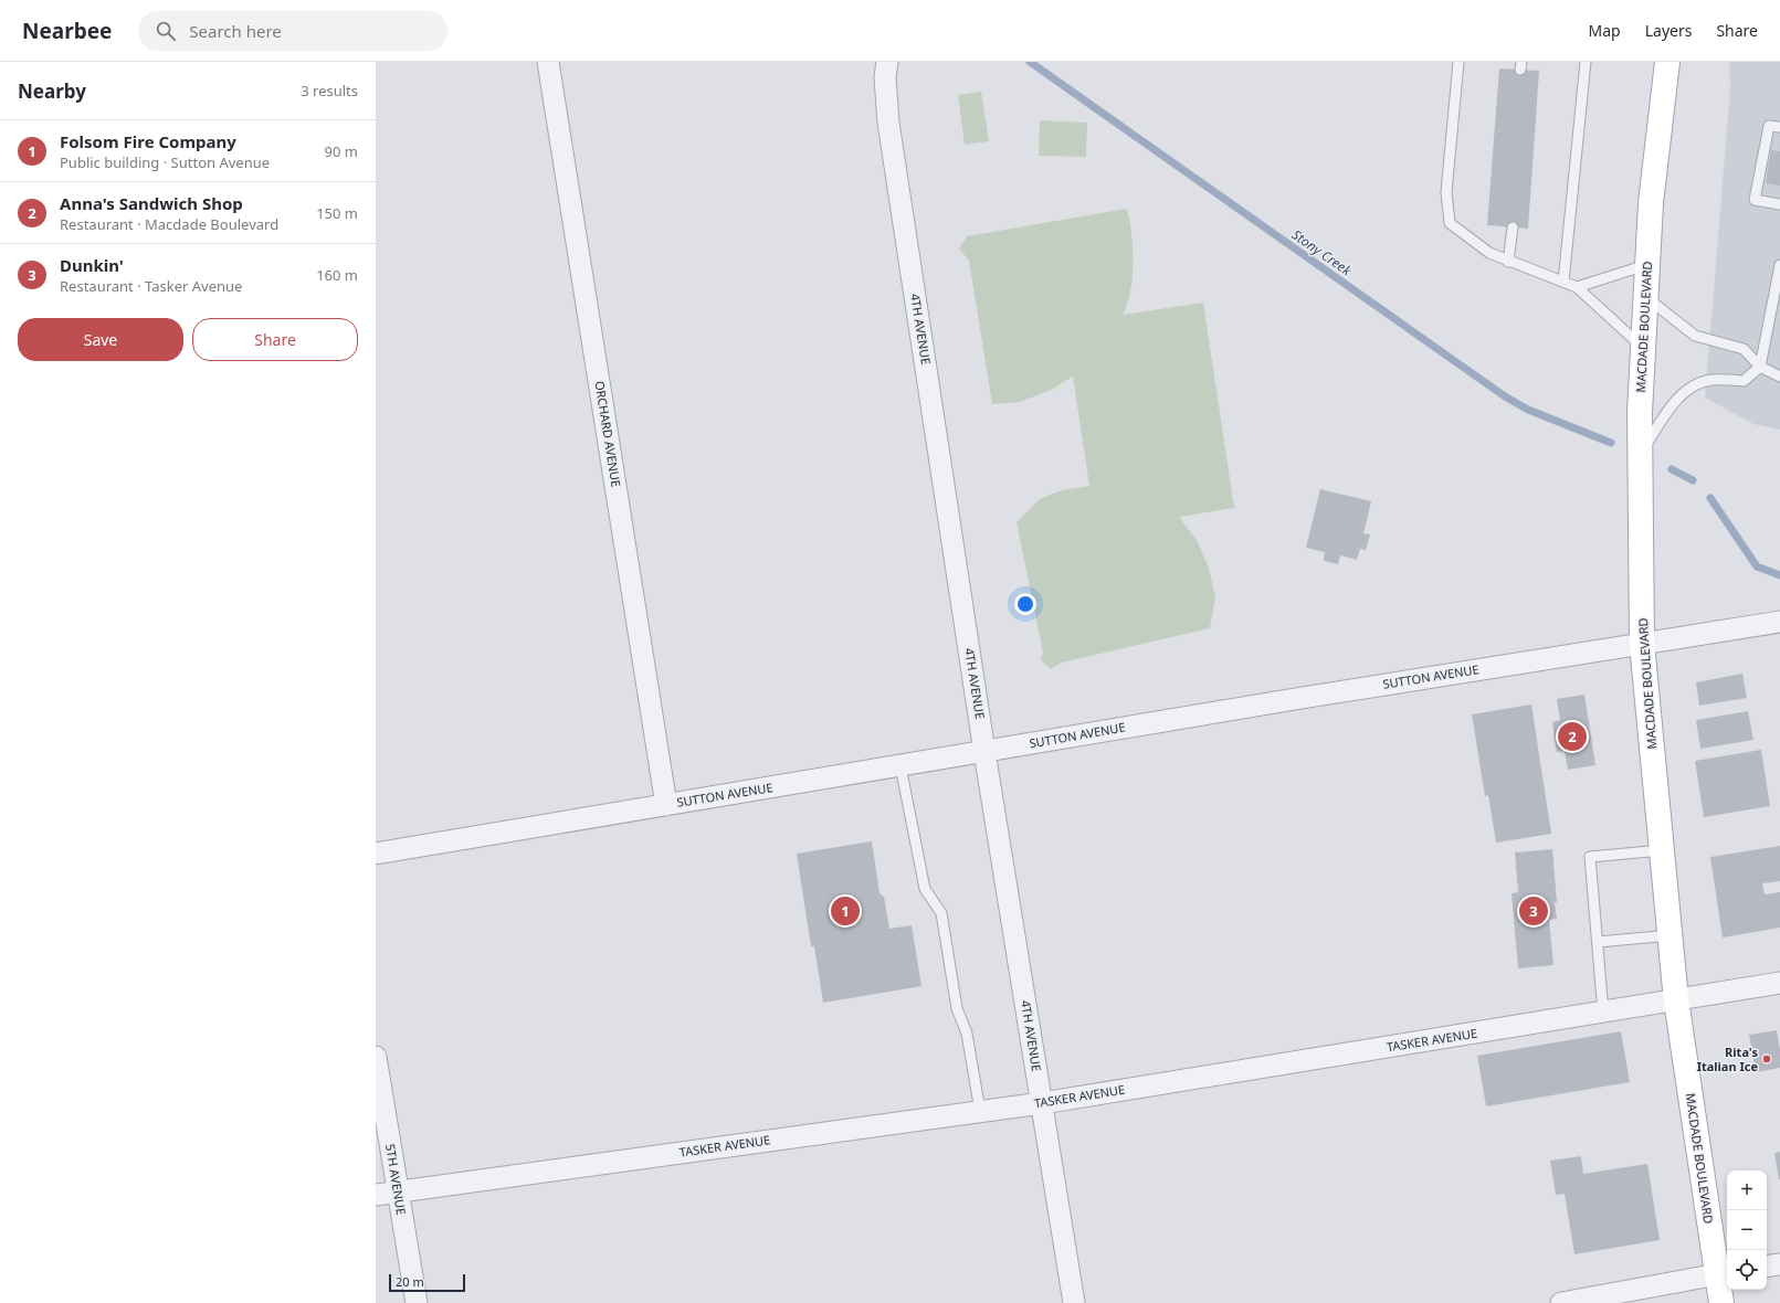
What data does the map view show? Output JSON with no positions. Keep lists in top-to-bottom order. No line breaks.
{"streets":{"main road":["MACDADE BOULEVARD"],"street":["4TH AVENUE","ORCHARD AVENUE","SUTTON AVENUE","TASKER AVENUE","5TH AVENUE"]},"crossings":[["MACDADE BOULEVARD","SUTTON AVENUE"],["MACDADE BOULEVARD","TASKER AVENUE"],["4TH AVENUE","SUTTON AVENUE"],["4TH AVENUE","TASKER AVENUE"],["ORCHARD AVENUE","SUTTON AVENUE"],["TASKER AVENUE","5TH AVENUE"]],"water":["Stony Creek"],"places":["Rita's Italian Ice"],"scale_bar":"20 m","page":{"header":"Nearbee","search":"Search here","nav":["Map","Layers","Share"],"heading":["Nearby","3 results"],"list":[{"mark":"1","name":"Folsom Fire Company","note":"Public building · Sutton Avenue","value":"90 m"},{"mark":"2","name":"Anna's Sandwich Shop","note":"Restaurant · Macdade Boulevard","value":"150 m"},{"mark":"3","name":"Dunkin'","note":"Restaurant · Tasker Avenue","value":"160 m"}],"buttons":["Save","Share"],"pins":["2","1","3"],"map_buttons":["+","−"],"scale":"20 m"}}
